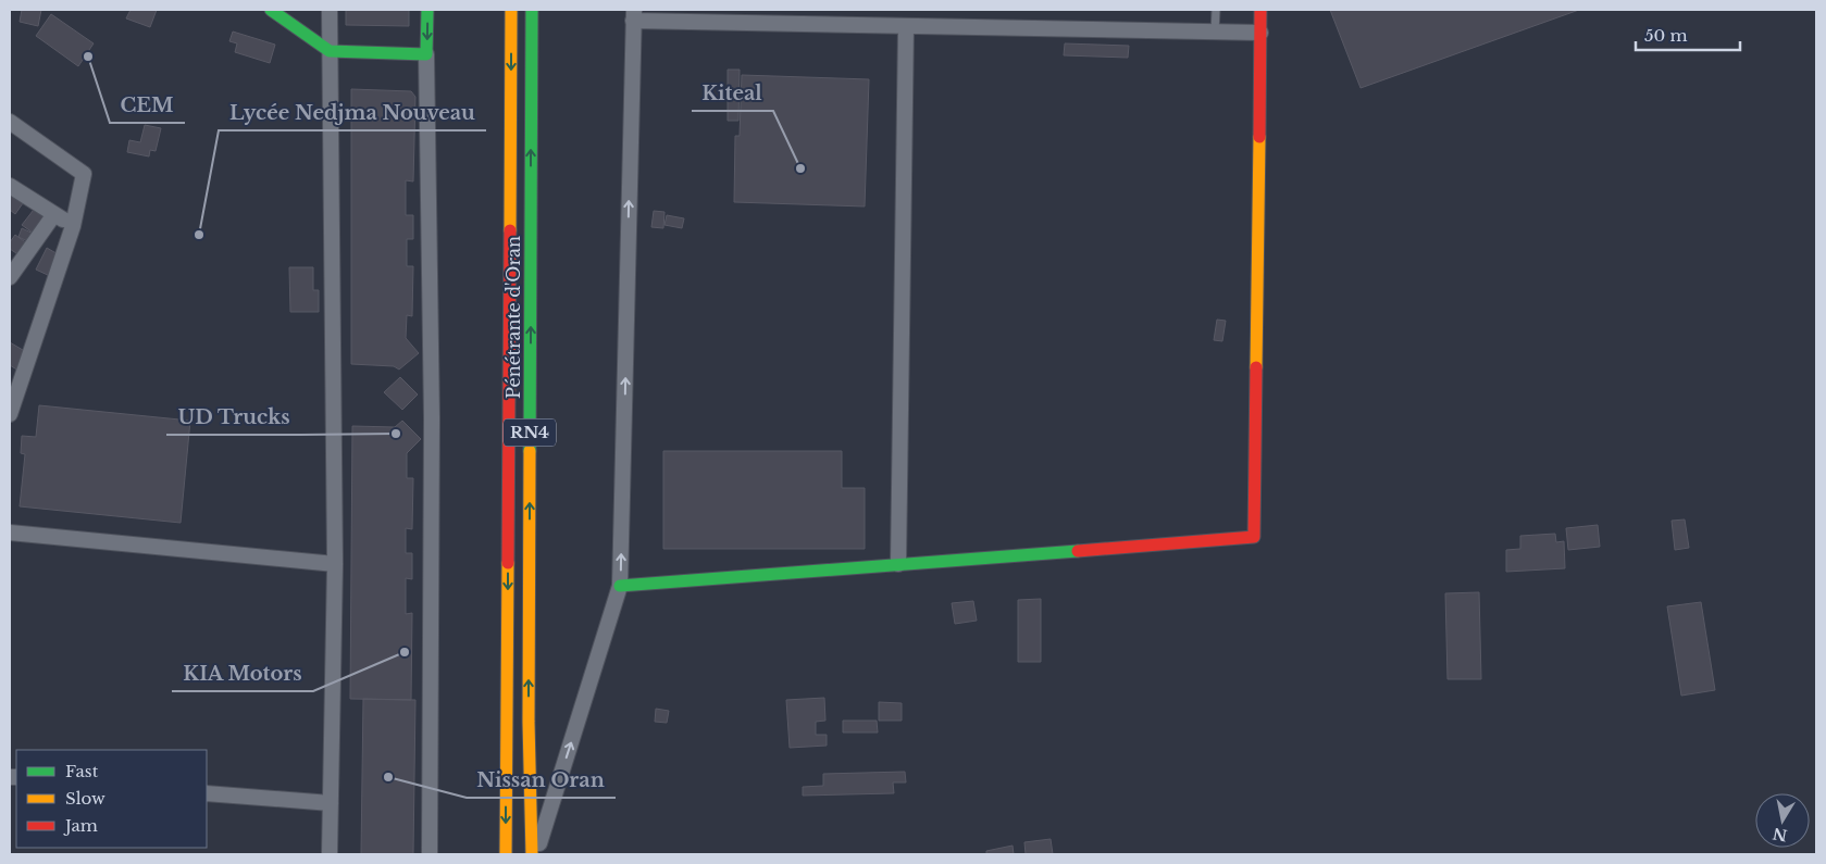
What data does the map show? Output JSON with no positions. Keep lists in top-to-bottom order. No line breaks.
{"streets":{"main road":["Pénétrante d'Oran","RN4"]},"places":["CEM","Kiteal","Lycée Nedjma Nouveau","UD Trucks","KIA Motors","Nissan Oran"],"legend":["Fast","Slow","Jam"],"scale_bar":"50 m","north":"bottom"}
